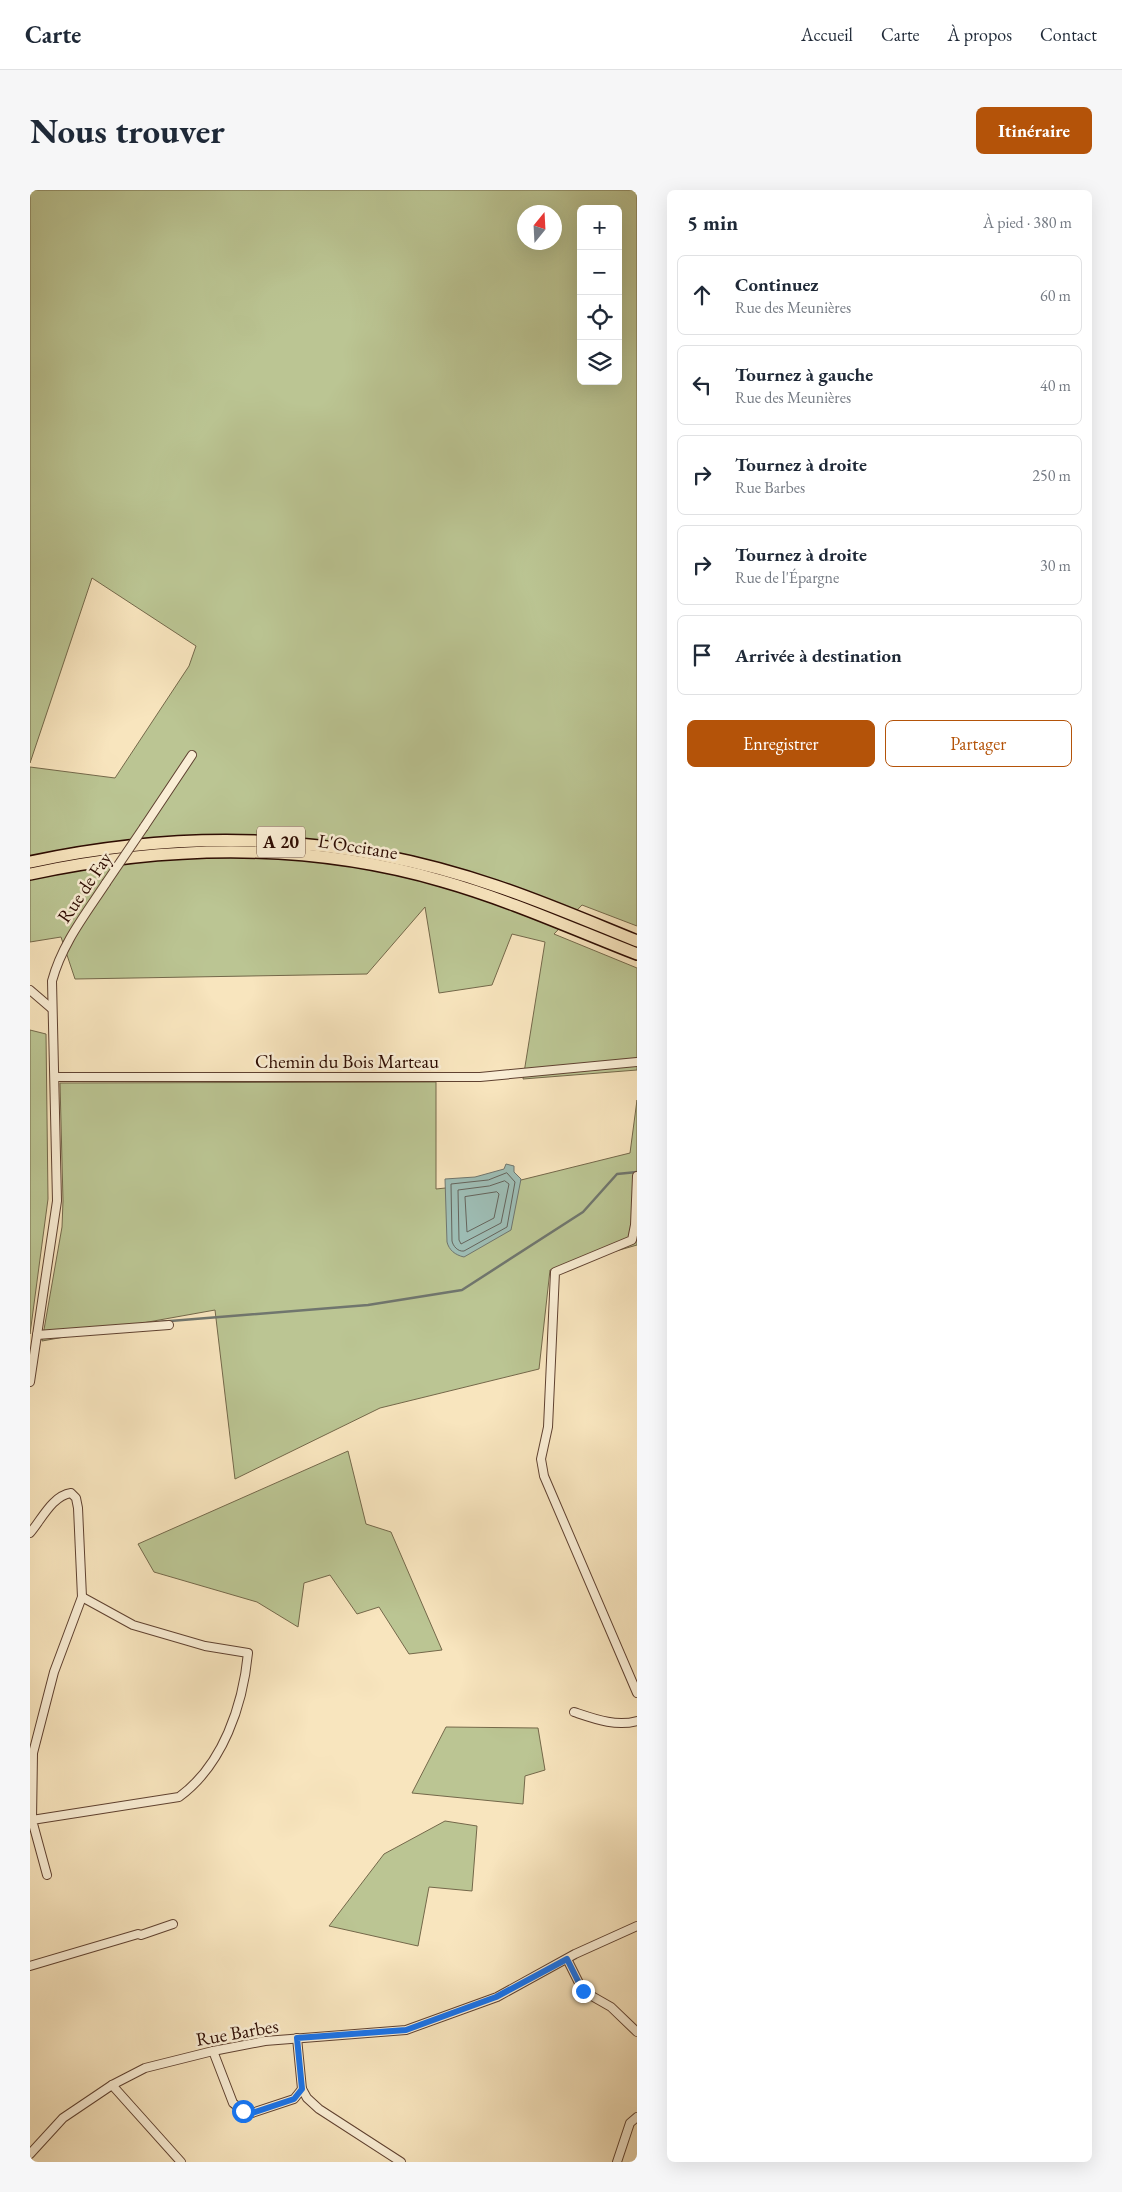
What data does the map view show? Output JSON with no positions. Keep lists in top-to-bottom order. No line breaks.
{"streets":{"highway":["A 20","L'Occitane"],"street":["Rue de Fay","Chemin du Bois Marteau","Rue Barbes"]},"crossings":[["Rue de Fay","Chemin du Bois Marteau"]],"north":"top","page":{"header":"Carte","nav":["Accueil","Carte","À propos","Contact"],"buttons":["Itinéraire",["Enregistrer","Partager"]],"title":"Nous trouver","heading":["5 min","À pied · 380 m"],"map_buttons":["+","−"],"list":[["Continuez","Rue des Meunières","60 m"],["Tournez à gauche","Rue des Meunières","40 m"],["Tournez à droite","Rue Barbes","250 m"],["Tournez à droite","Rue de l'Épargne","30 m"],"Arrivée à destination"]}}
